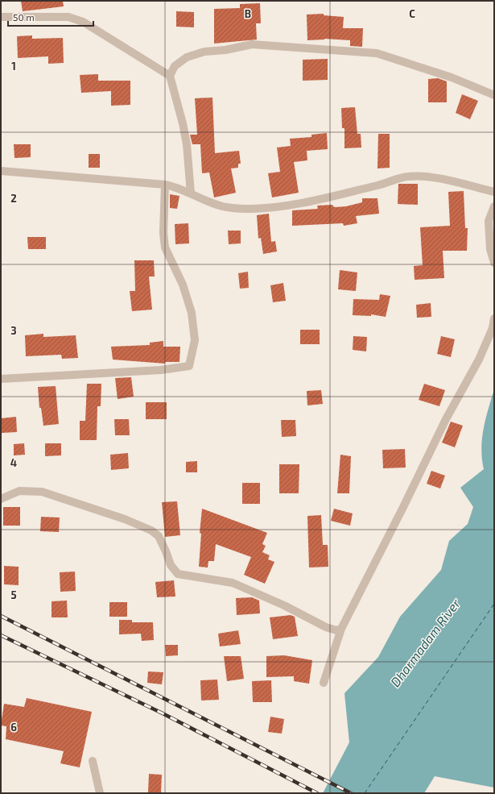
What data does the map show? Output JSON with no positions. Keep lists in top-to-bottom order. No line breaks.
{"water":["Dharmadam River"],"scale_bar":"50 m","grid":{"columns":["B","C"],"rows":["1","2","3","4","5","6"]}}
